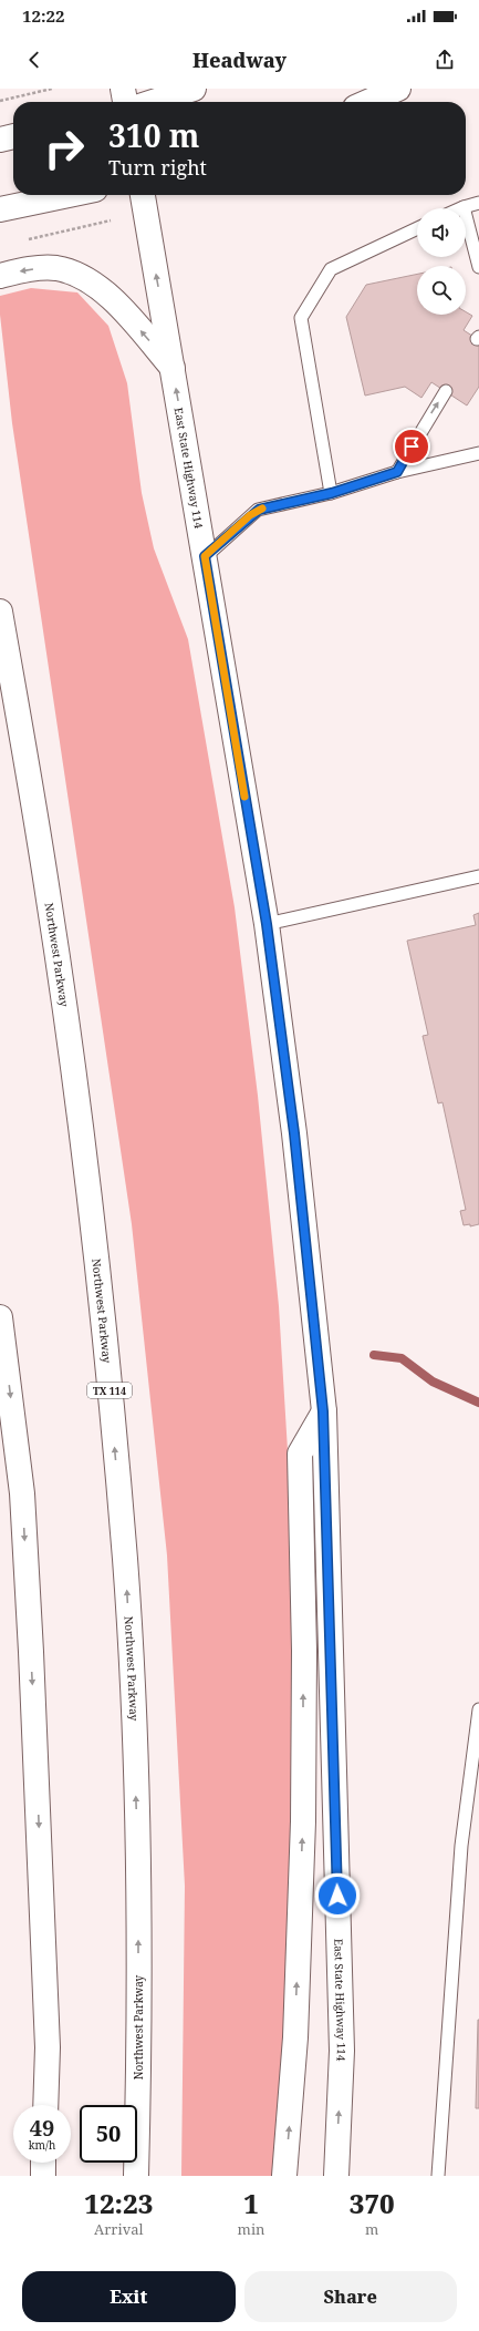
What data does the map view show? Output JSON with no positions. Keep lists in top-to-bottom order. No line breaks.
{"streets":{"main road":["East State Highway 114","Northwest Parkway","TX 114"]},"page":{"status":"12:22","header":"Headway","turn":["310 m","Turn right"],"speed":"49 km/h","limit":"50","eta":["12:23","Arrival","1","min","370","m"],"buttons":["Exit","Share"]}}
